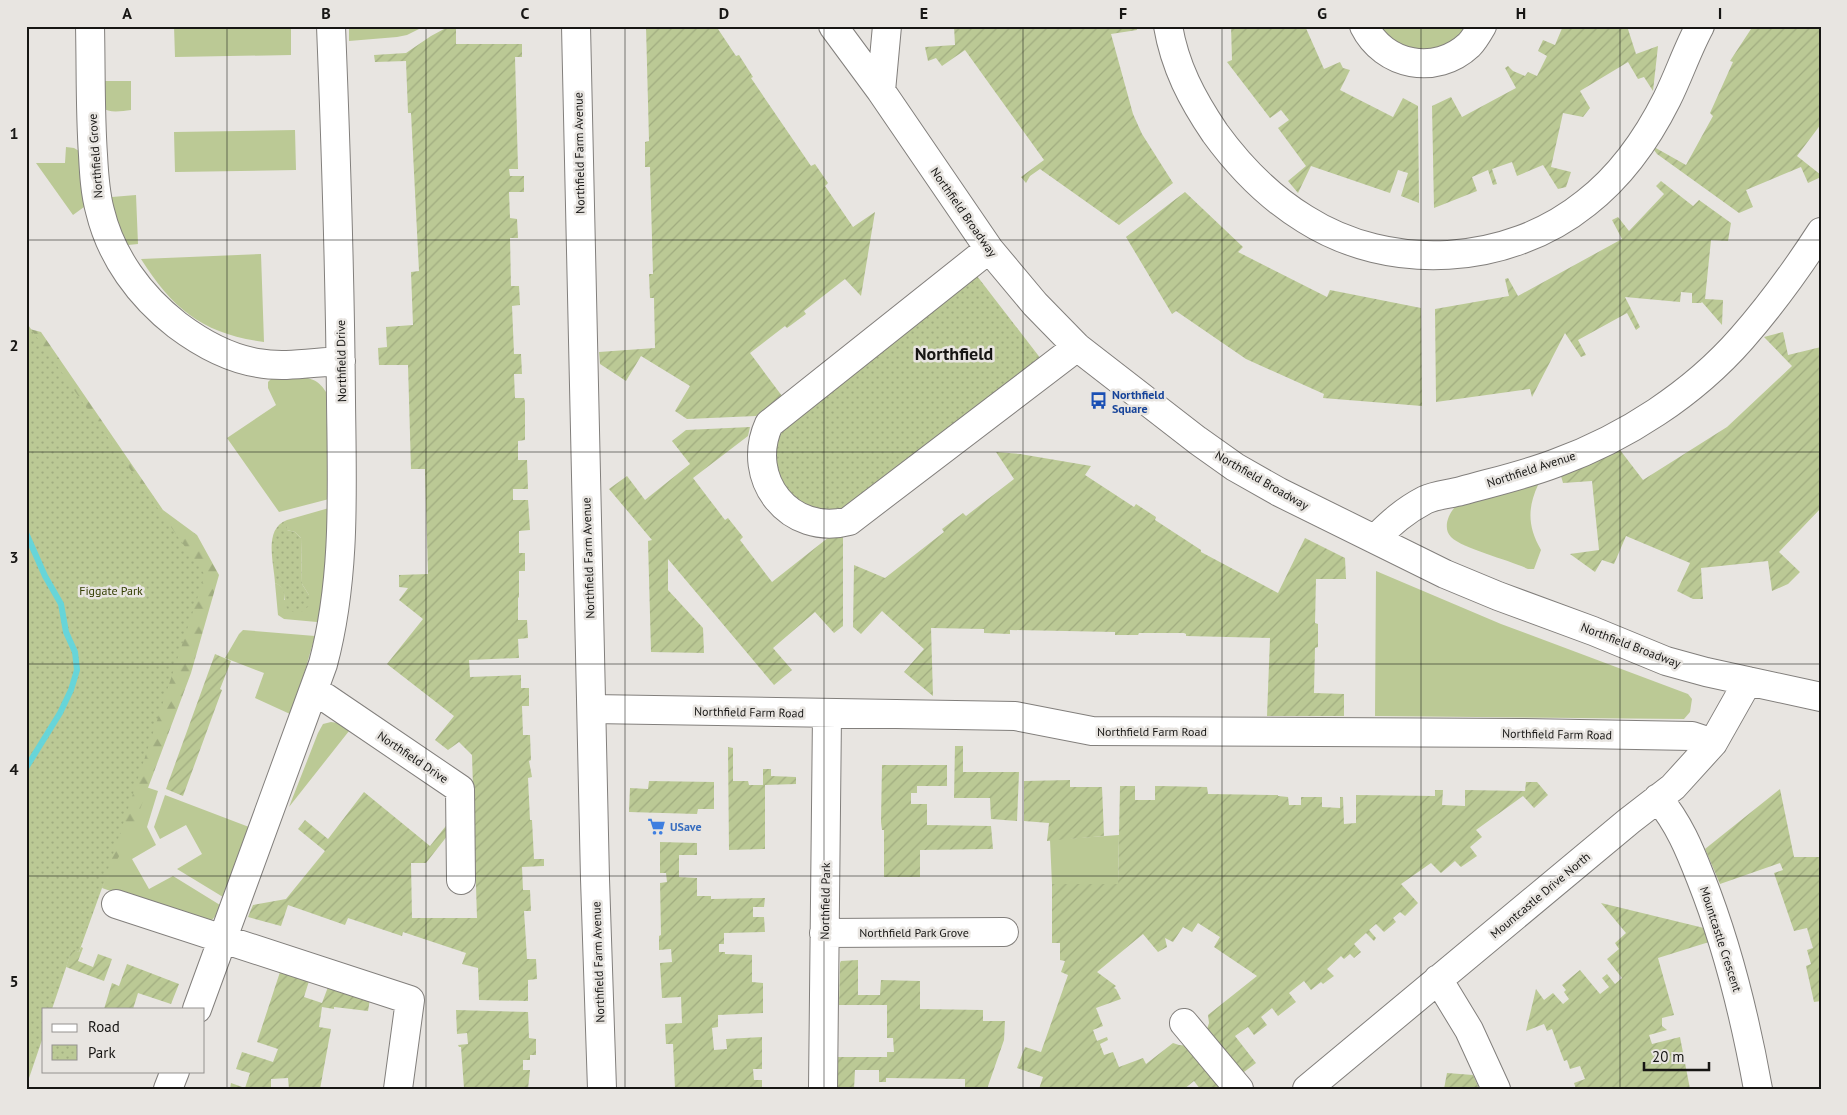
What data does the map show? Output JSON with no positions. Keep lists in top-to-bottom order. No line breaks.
{"streets":{"street":["Northfield Farm Avenue","Northfield Grove","Northfield Broadway","Northfield Drive","Northfield Avenue","Northfield Farm Road","Mountcastle Drive North","Northfield Park","Northfield Park Grove","Mountcastle Crescent"]},"crossings":[["Northfield Farm Avenue","Northfield Farm Road"],["Northfield Grove","Northfield Drive"],["Northfield Broadway","Northfield Avenue"],["Northfield Broadway","Mountcastle Drive North"],["Northfield Farm Road","Mountcastle Drive North"],["Northfield Farm Road","Northfield Park"],["Mountcastle Drive North","Mountcastle Crescent"],["Northfield Park","Northfield Park Grove"]],"districts":["Northfield"],"parks":["Figgate Park"],"places":{"bus stop":["Northfield Square"],"supermarket":["USave"]},"legend":["Road","Park"],"scale_bar":"20 m","grid":{"columns":["A","B","C","D","E","F","G","H","I"],"rows":["1","2","3","4","5"]}}
